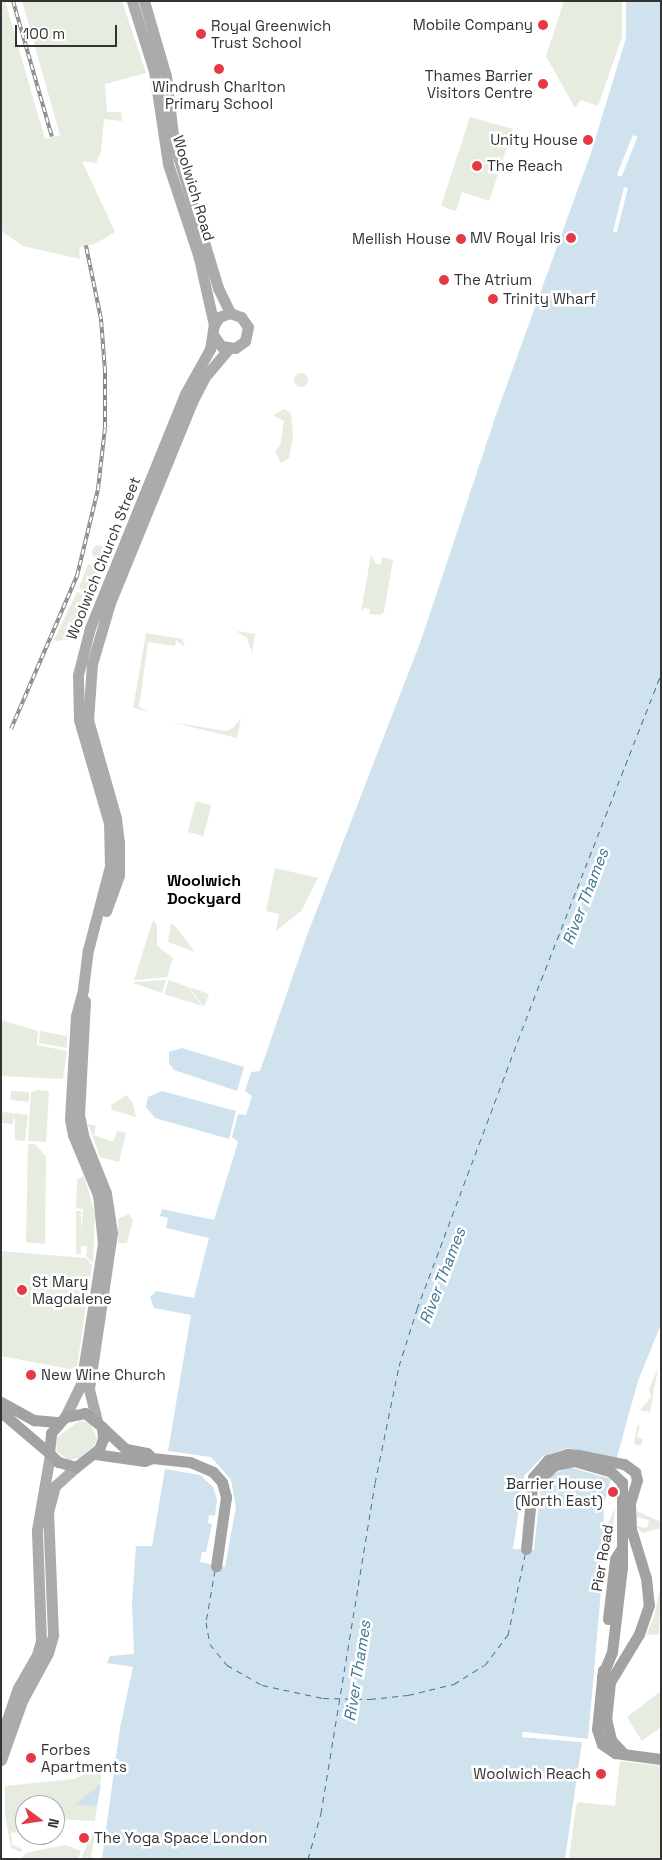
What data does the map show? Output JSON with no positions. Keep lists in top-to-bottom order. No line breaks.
{"streets":{"highway":["Pier Road"],"main road":["Woolwich Road","Woolwich Church Street"]},"crossings":[["Woolwich Road","Woolwich Church Street"]],"districts":["Woolwich Dockyard"],"water":["River Thames"],"places":["Mobile Company","Royal Greenwich Trust School","Windrush Charlton Primary School","Thames Barrier Visitors Centre","Unity House","The Reach","MV Royal Iris","Mellish House","The Atrium","Trinity Wharf","St Mary Magdalene","New Wine Church","Barrier House (North East)","Forbes Apartments","Woolwich Reach","The Yoga Space London"],"scale_bar":"100 m","north":"right"}
